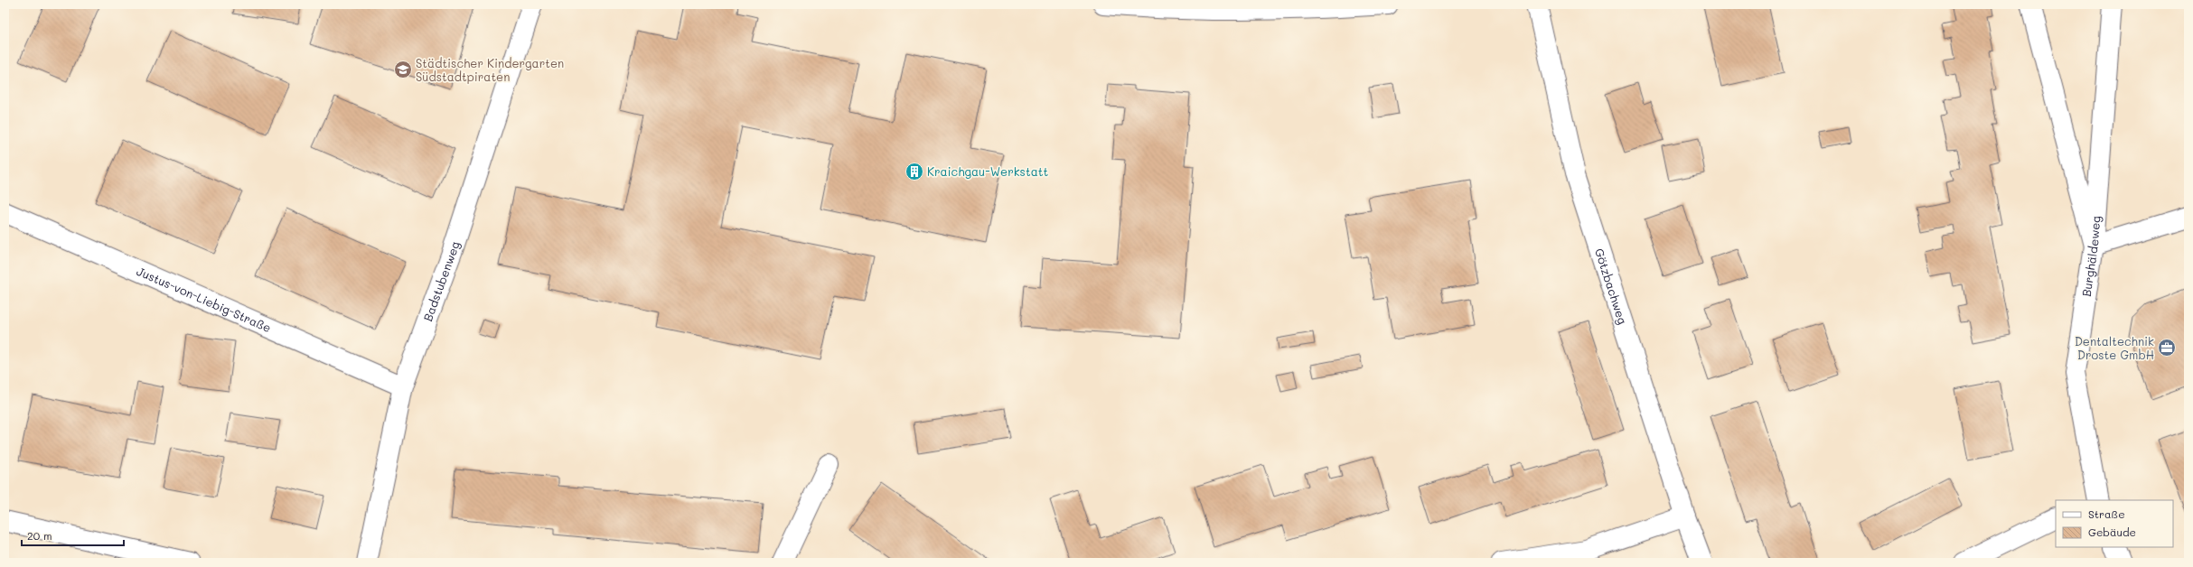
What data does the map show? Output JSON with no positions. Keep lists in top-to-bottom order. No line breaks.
{"streets":{"street":["Burghäldeweg","Badstubenweg","Götzbachweg","Justus-von-Liebig-Straße"]},"crossings":[["Badstubenweg","Justus-von-Liebig-Straße"]],"places":{"school or university":["Städtischer Kindergarten Südstadtpiraten"],"building":["Kraichgau-Werkstatt"],"office":["Dentaltechnik Droste GmbH"]},"legend":["Straße","Gebäude"],"scale_bar":"20 m"}
